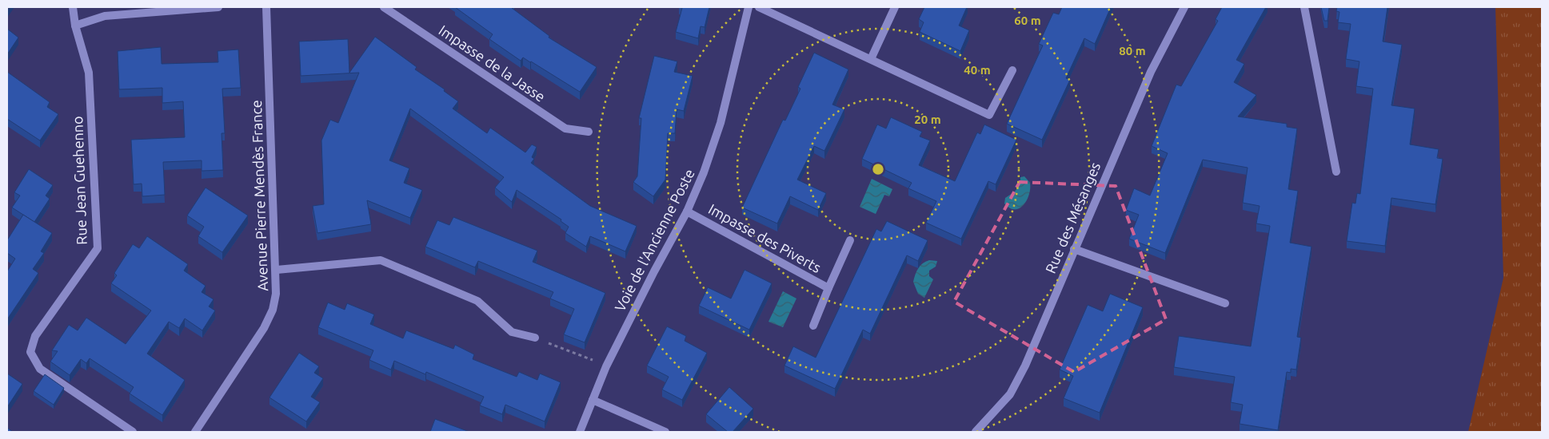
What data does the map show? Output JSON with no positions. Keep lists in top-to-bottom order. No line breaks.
{"streets":{"street":["Impasse de la Jasse","Rue Jean Guehenno","Avenue Pierre Mendès France","Rue des Mésanges","Impasse des Piverts","Voie de l'Ancienne Poste"]},"crossings":[["Impasse des Piverts","Voie de l'Ancienne Poste"]],"rings":["60 m","80 m","40 m","20 m"]}
